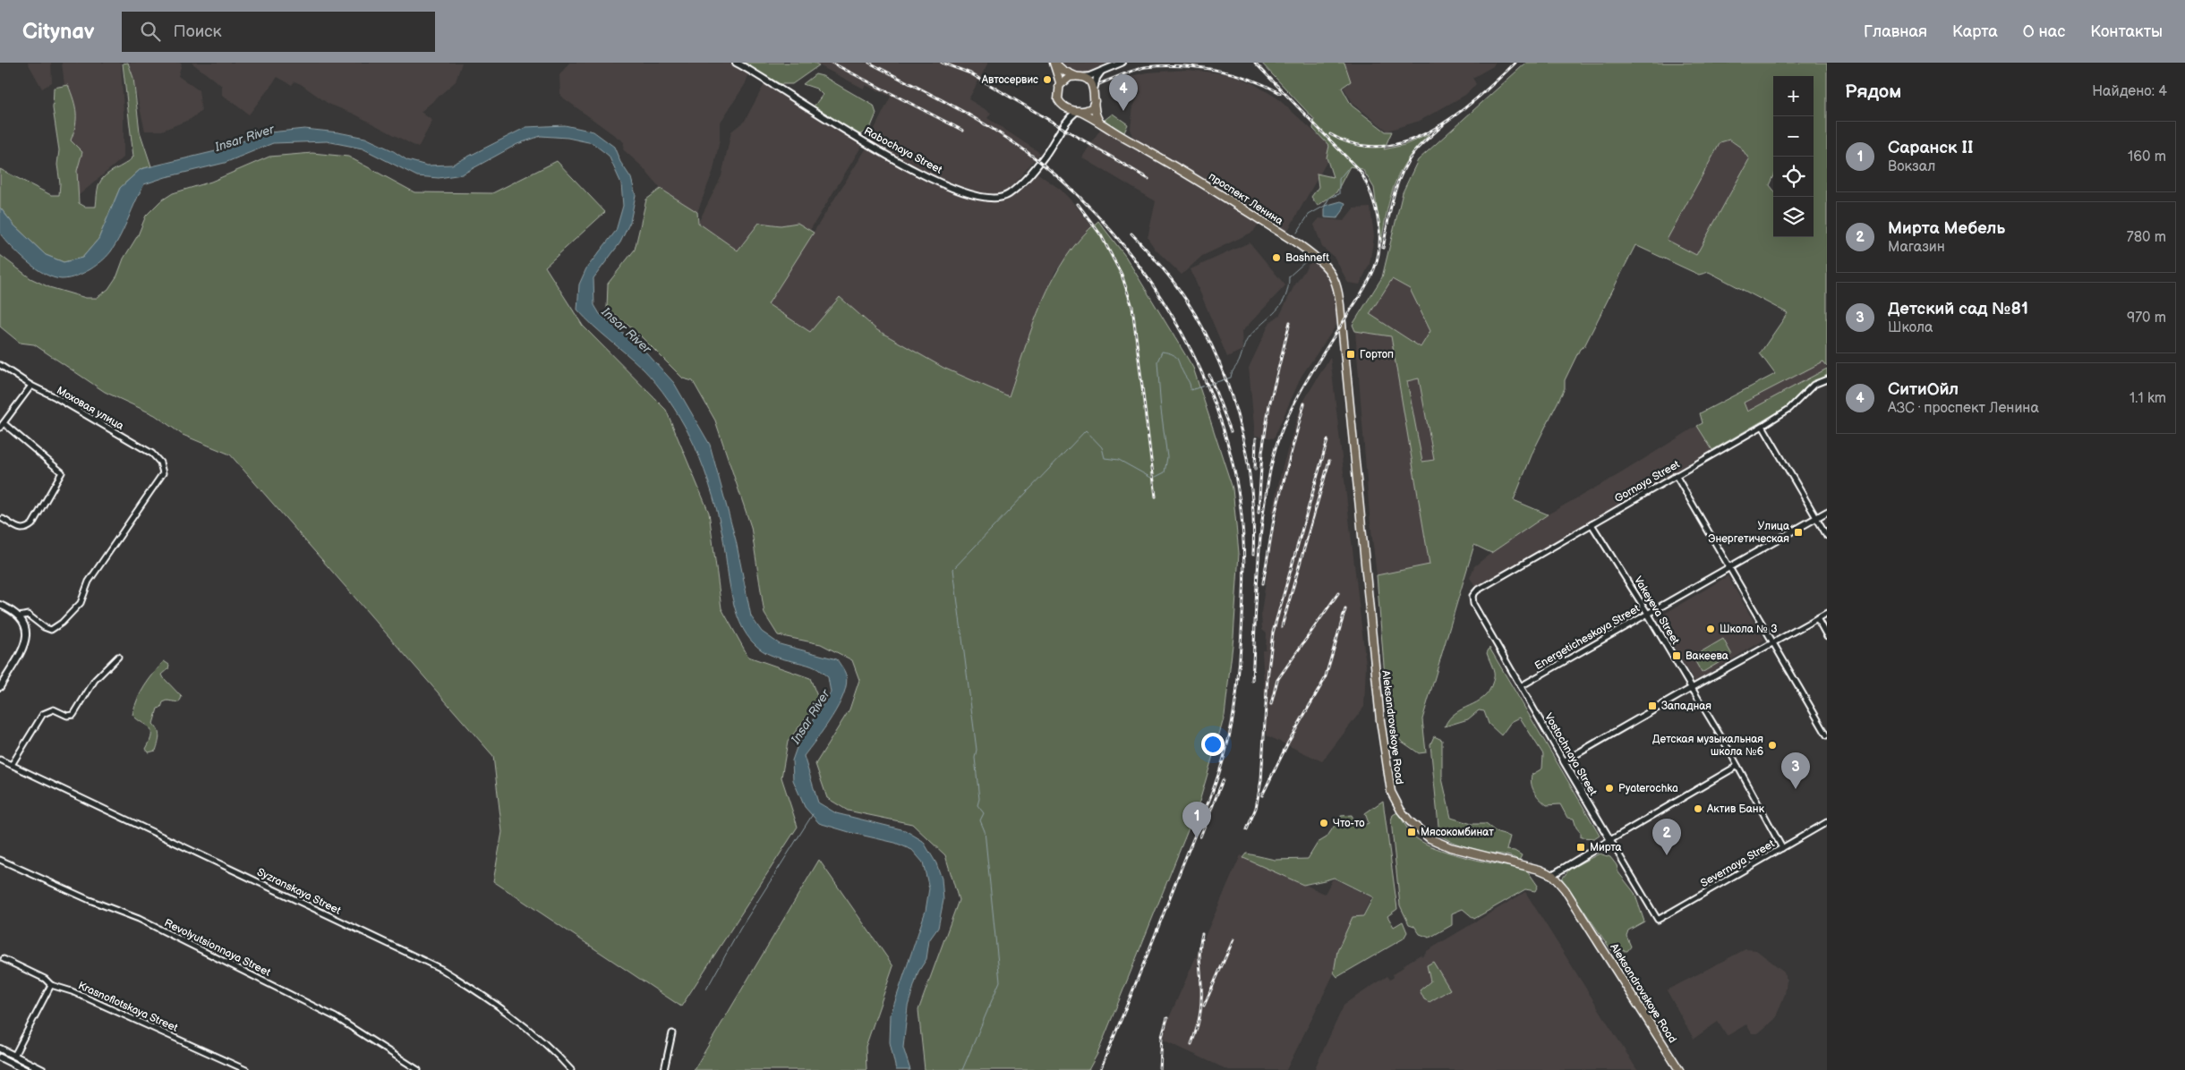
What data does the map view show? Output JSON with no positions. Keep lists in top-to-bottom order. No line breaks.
{"streets":{"main road":["проспект Ленина","Aleksandrovskoye Road"],"street":["Rabochaya Street","Моховая улица","Gornaya Street","Vakeyeva Street","Energeticheskaya Street","Vostochnaya Street","Severnaya Street","Syzranskaya Street","Revolyutsionnaya Street","Krasnoflotskaya Street"]},"crossings":[["Rabochaya Street","проспект Ленина"],["проспект Ленина","Aleksandrovskoye Road"],["Gornaya Street","Vakeyeva Street"],["Gornaya Street","Vostochnaya Street"],["Vakeyeva Street","Energeticheskaya Street"],["Vakeyeva Street","Severnaya Street"],["Energeticheskaya Street","Vostochnaya Street"],["Vostochnaya Street","Severnaya Street"]],"water":["Insar River"],"places":{"other":["Автосервис","Bashneft","Школа № 3","Детская музыкальная школа №6","Pyaterochka","Актив Банк","Что-то"],"transit":["Гортоп","Улица Энергетическая","Вакеева","Западная","Мясокомбинат","Мирта"]},"page":{"header":"Citynav","search":"Поиск","nav":["Главная","Карта","О нас","Контакты"],"heading":["Рядом","Найдено: 4"],"pins":["4","3","1","2"],"map_buttons":["+","−"],"list":[{"mark":"1","name":"Саранск II","note":"Вокзал","value":"160 m"},{"mark":"2","name":"Мирта Мебель","note":"Магазин","value":"780 m"},{"mark":"3","name":"Детский сад №81","note":"Школа","value":"970 m"},{"mark":"4","name":"СитиОйл","note":"АЗС · проспект Ленина","value":"1.1 km"}]}}
